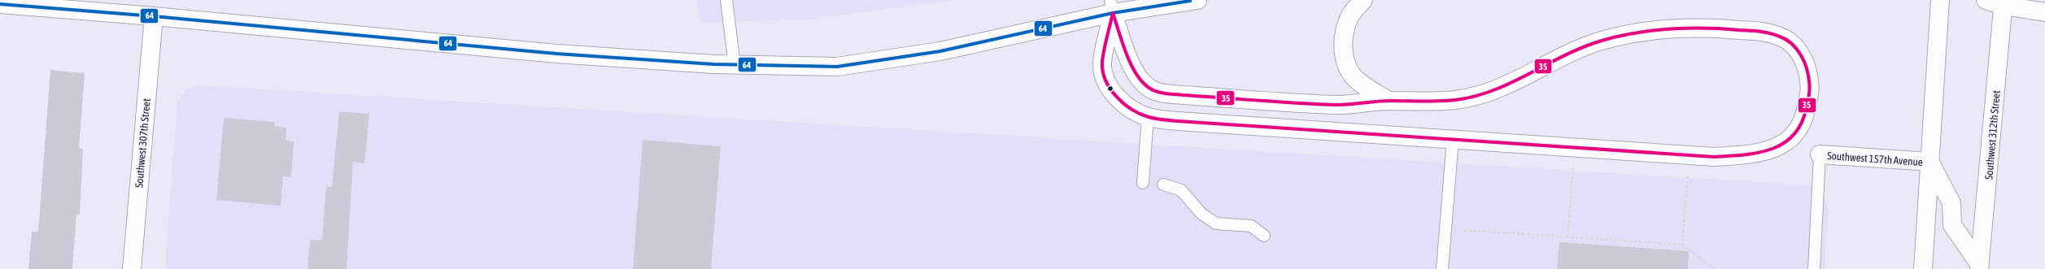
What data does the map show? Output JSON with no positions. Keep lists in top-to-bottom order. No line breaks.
{"streets":{"main road":["Southwest 312th Street","Southwest 307th Street","Southwest 157th Avenue"]},"lines":["transit line 64","transit line 35"]}
